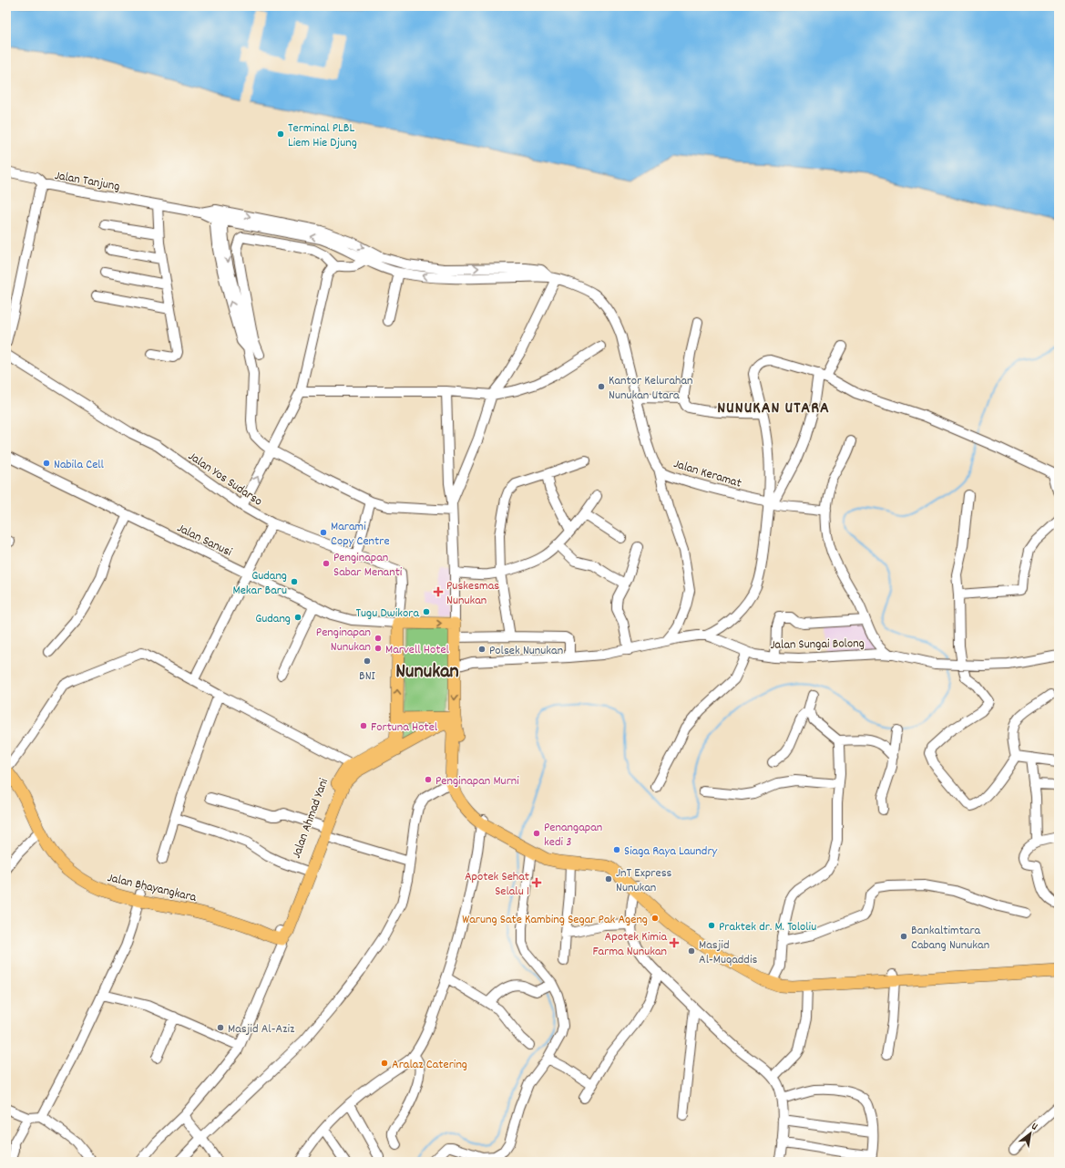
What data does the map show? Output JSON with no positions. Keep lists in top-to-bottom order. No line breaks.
{"streets":{"main road":["Jalan Ahmad Yani","Jalan Bhayangkara"],"street":["Jalan Tanjung","Jalan Keramat","Jalan Yos Sudarso","Jalan Sanusi","Jalan Sungai Bolong"]},"crossings":[["Jalan Yos Sudarso","Jalan Sanusi"],["Jalan Ahmad Yani","Jalan Bhayangkara"]],"districts":["NUNUKAN UTARA","Nunukan"],"places":{"other":["Terminal PLBL Liem Hie Djung","Kantor Kelurahan Nunukan Utara","Nabila Cell","Marami Copy Centre","Penginapan Sabar Menanti","Gudang Mekar Baru","Tugu Dwikora","Gudang","Penginapan Nunukan","Marvell Hotel","Polsek Nunukan","BNI","Fortuna Hotel","Penginapan Murni","Penangapan kedi 3","Siaga Raya Laundry","JnT Express Nunukan","Warung Sate Kambing Segar Pak Ageng","Praktek dr. M. Tololiu","Bankaltimtara Cabang Nunukan","Masjid Al-Muqaddis","Masjid Al-Aziz","Aralaz Catering"],"health":["Puskesmas Nunukan","Apotek Sehat Selalu 1","Apotek Kimia Farma Nunukan"]},"north":"top right"}
